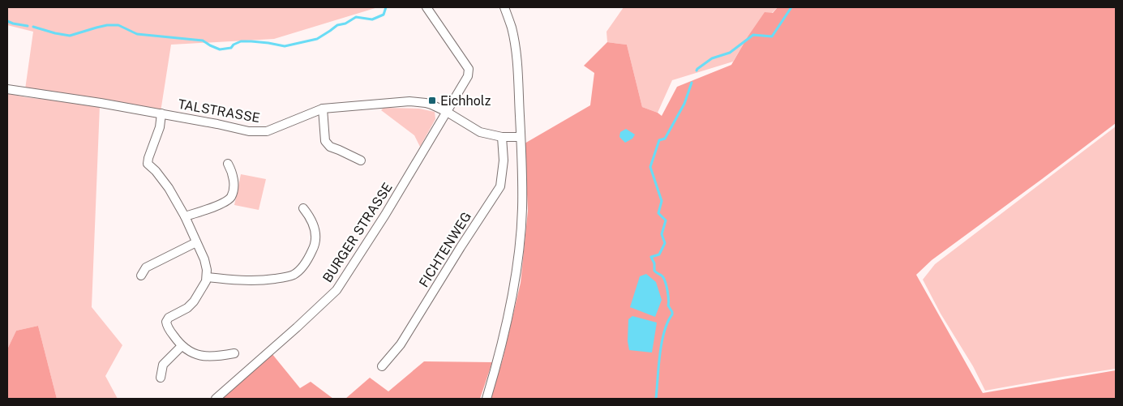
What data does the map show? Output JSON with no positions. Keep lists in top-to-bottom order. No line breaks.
{"streets":{"street":["TALSTRASSE","BURGER STRASSE","FICHTENWEG"]},"crossings":[["TALSTRASSE","BURGER STRASSE"],["TALSTRASSE","FICHTENWEG"]],"places":{"transit":["Eichholz"]}}
